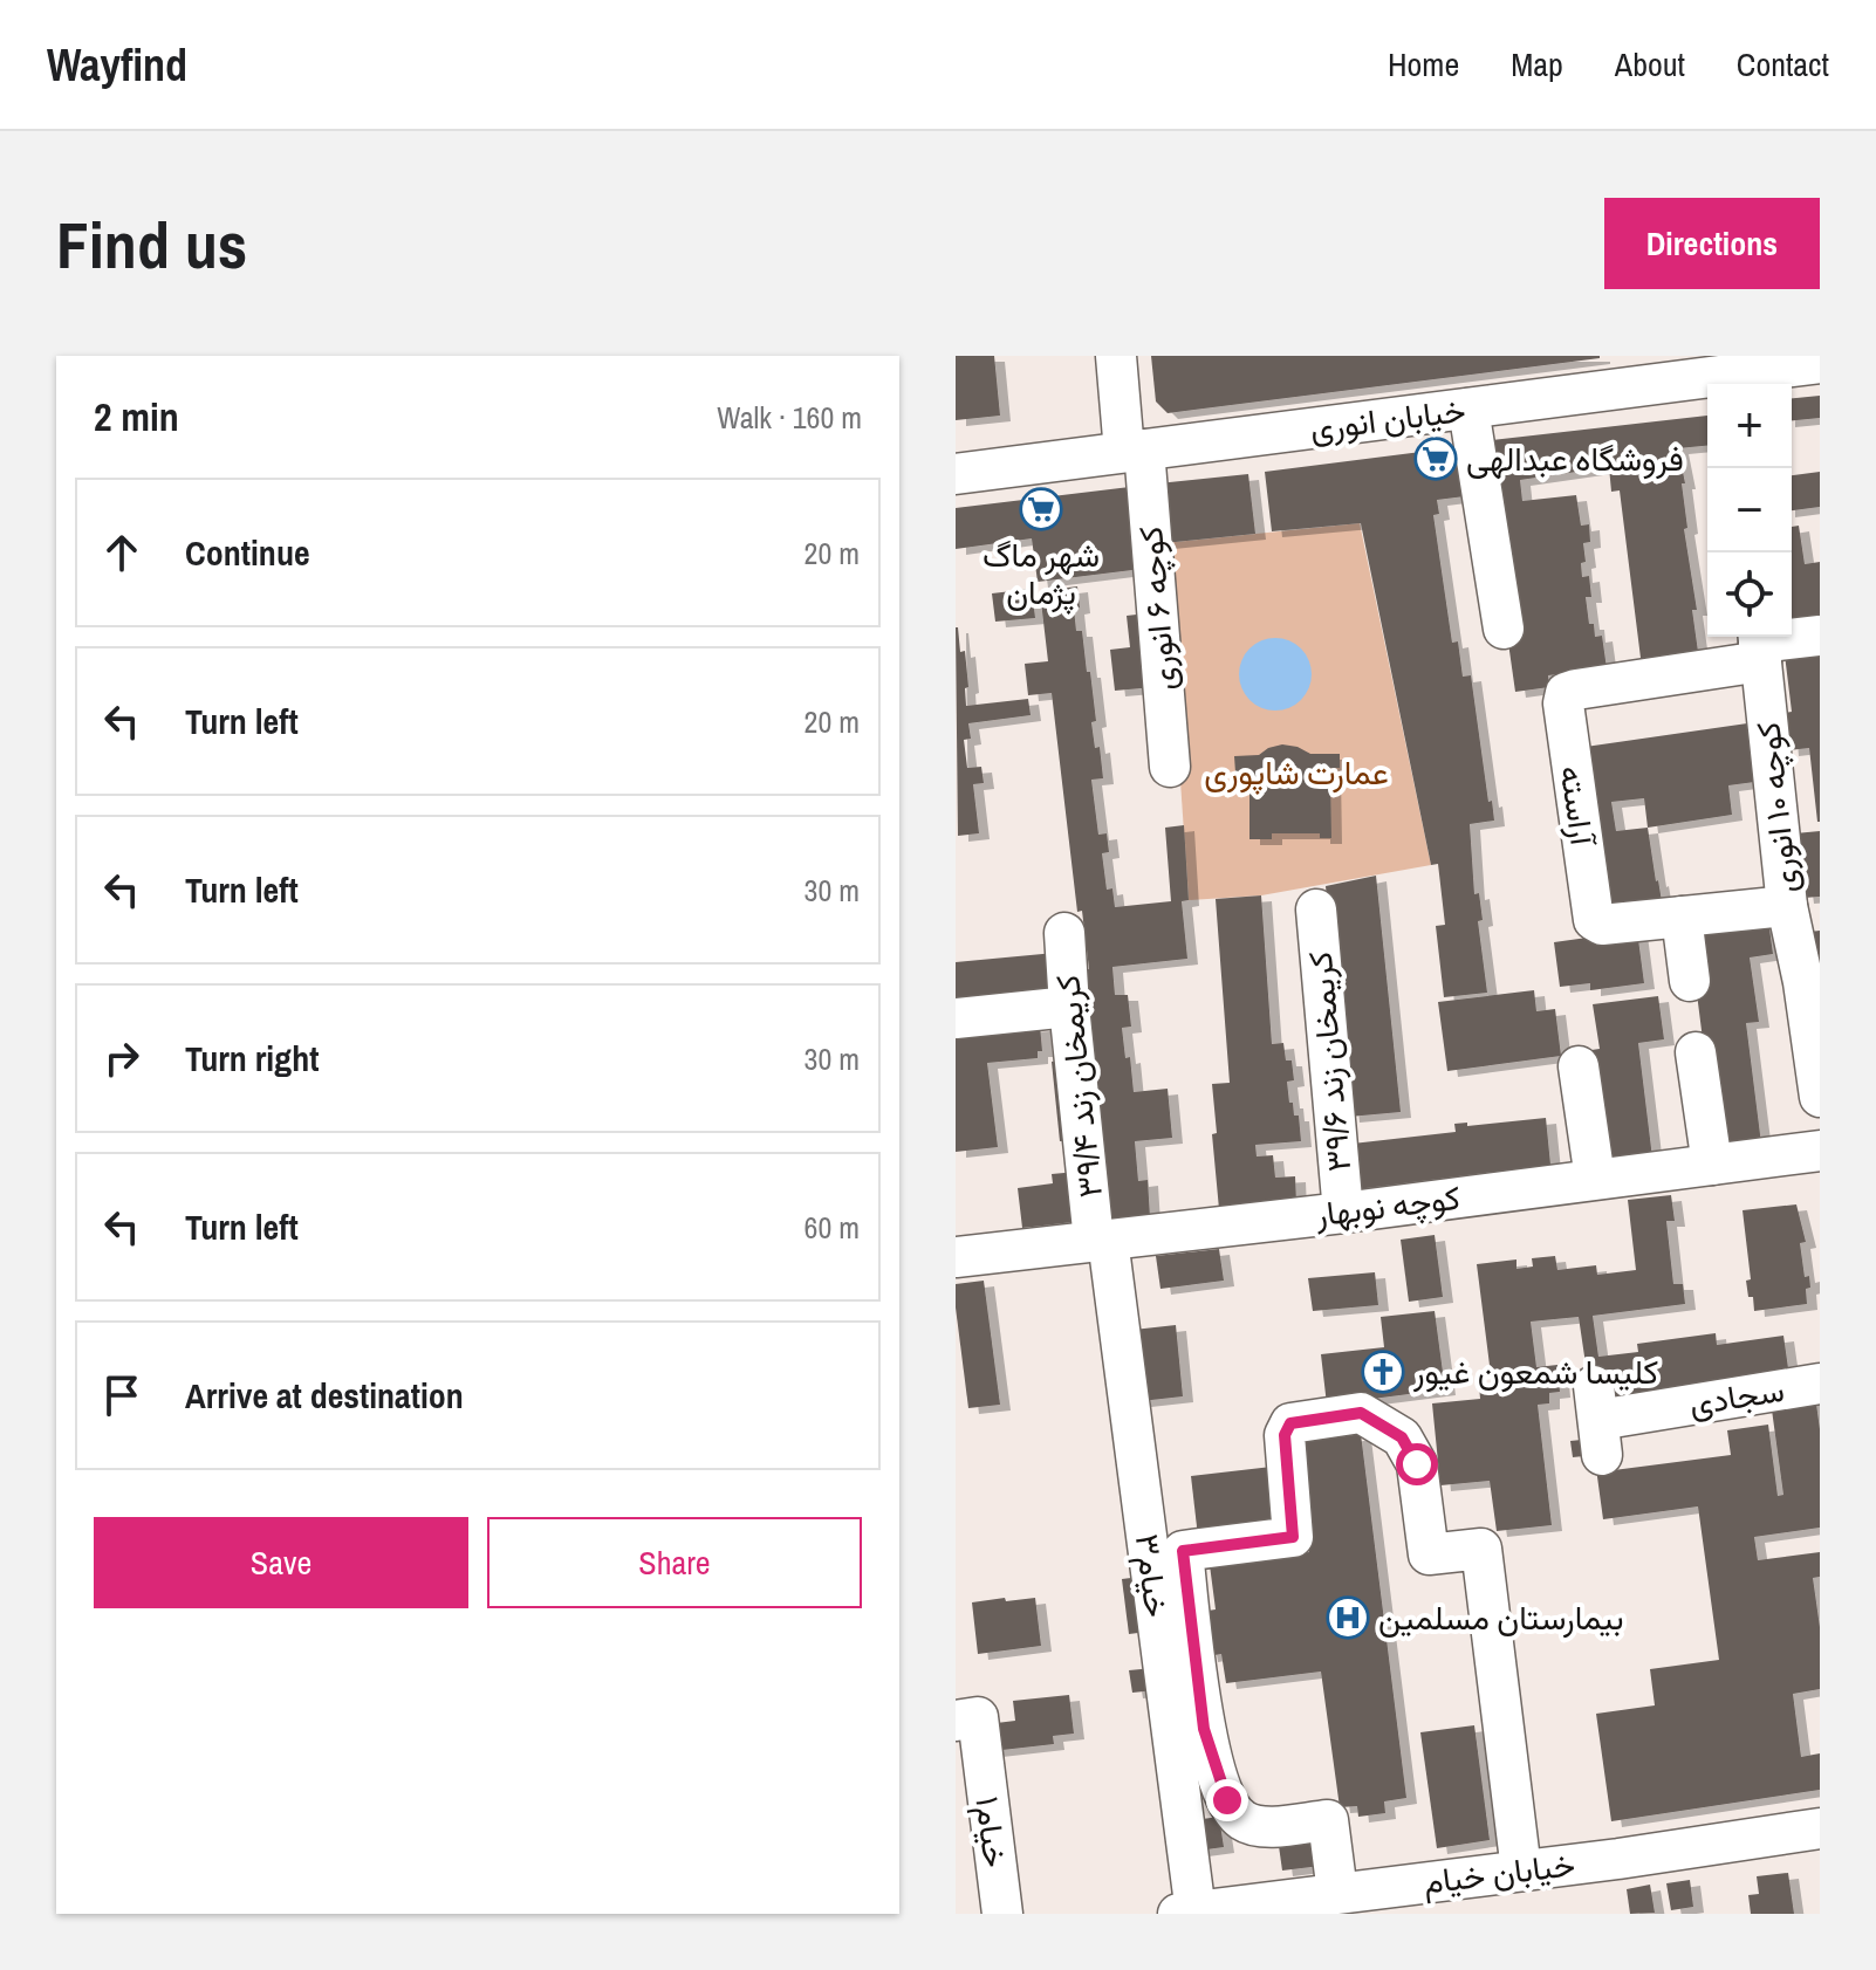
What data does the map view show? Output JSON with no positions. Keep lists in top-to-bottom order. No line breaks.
{"streets":{"street":["خیابان انوری","کوچه ۶ انوری","آراسته","کوچه ۱۰ انوری","کریمخان زند ۳۹/۶","کریمخان زند ۳۹/۴","کوچه نوبهار","سجادی","خیام۳","۱خیام","خیابان خیام"]},"crossings":[["خیابان انوری","کوچه ۶ انوری"],["آراسته","کوچه ۱۰ انوری"],["کریمخان زند ۳۹/۶","کوچه نوبهار"],["کریمخان زند ۳۹/۴","کوچه نوبهار"],["کریمخان زند ۳۹/۴","خیام۳"],["کوچه نوبهار","خیام۳"],["خیام۳","خیابان خیام"]],"parks":["عمارت شاپوری"],"places":{"supermarket":["فروشگاه عبدالهی","شهر ماگ پژمان"],"church":["کلیسا شمعون غیور"],"hospital":["بیمارستان مسلمین"]},"page":{"header":"Wayfind","nav":["Home","Map","About","Contact"],"buttons":["Directions",["Save","Share"]],"title":"Find us","heading":["2 min","Walk · 160 m"],"map_buttons":["+","−"],"list":[["Continue","20 m"],["Turn left","20 m"],["Turn left","30 m"],["Turn right","30 m"],["Turn left","60 m"],"Arrive at destination"]}}
